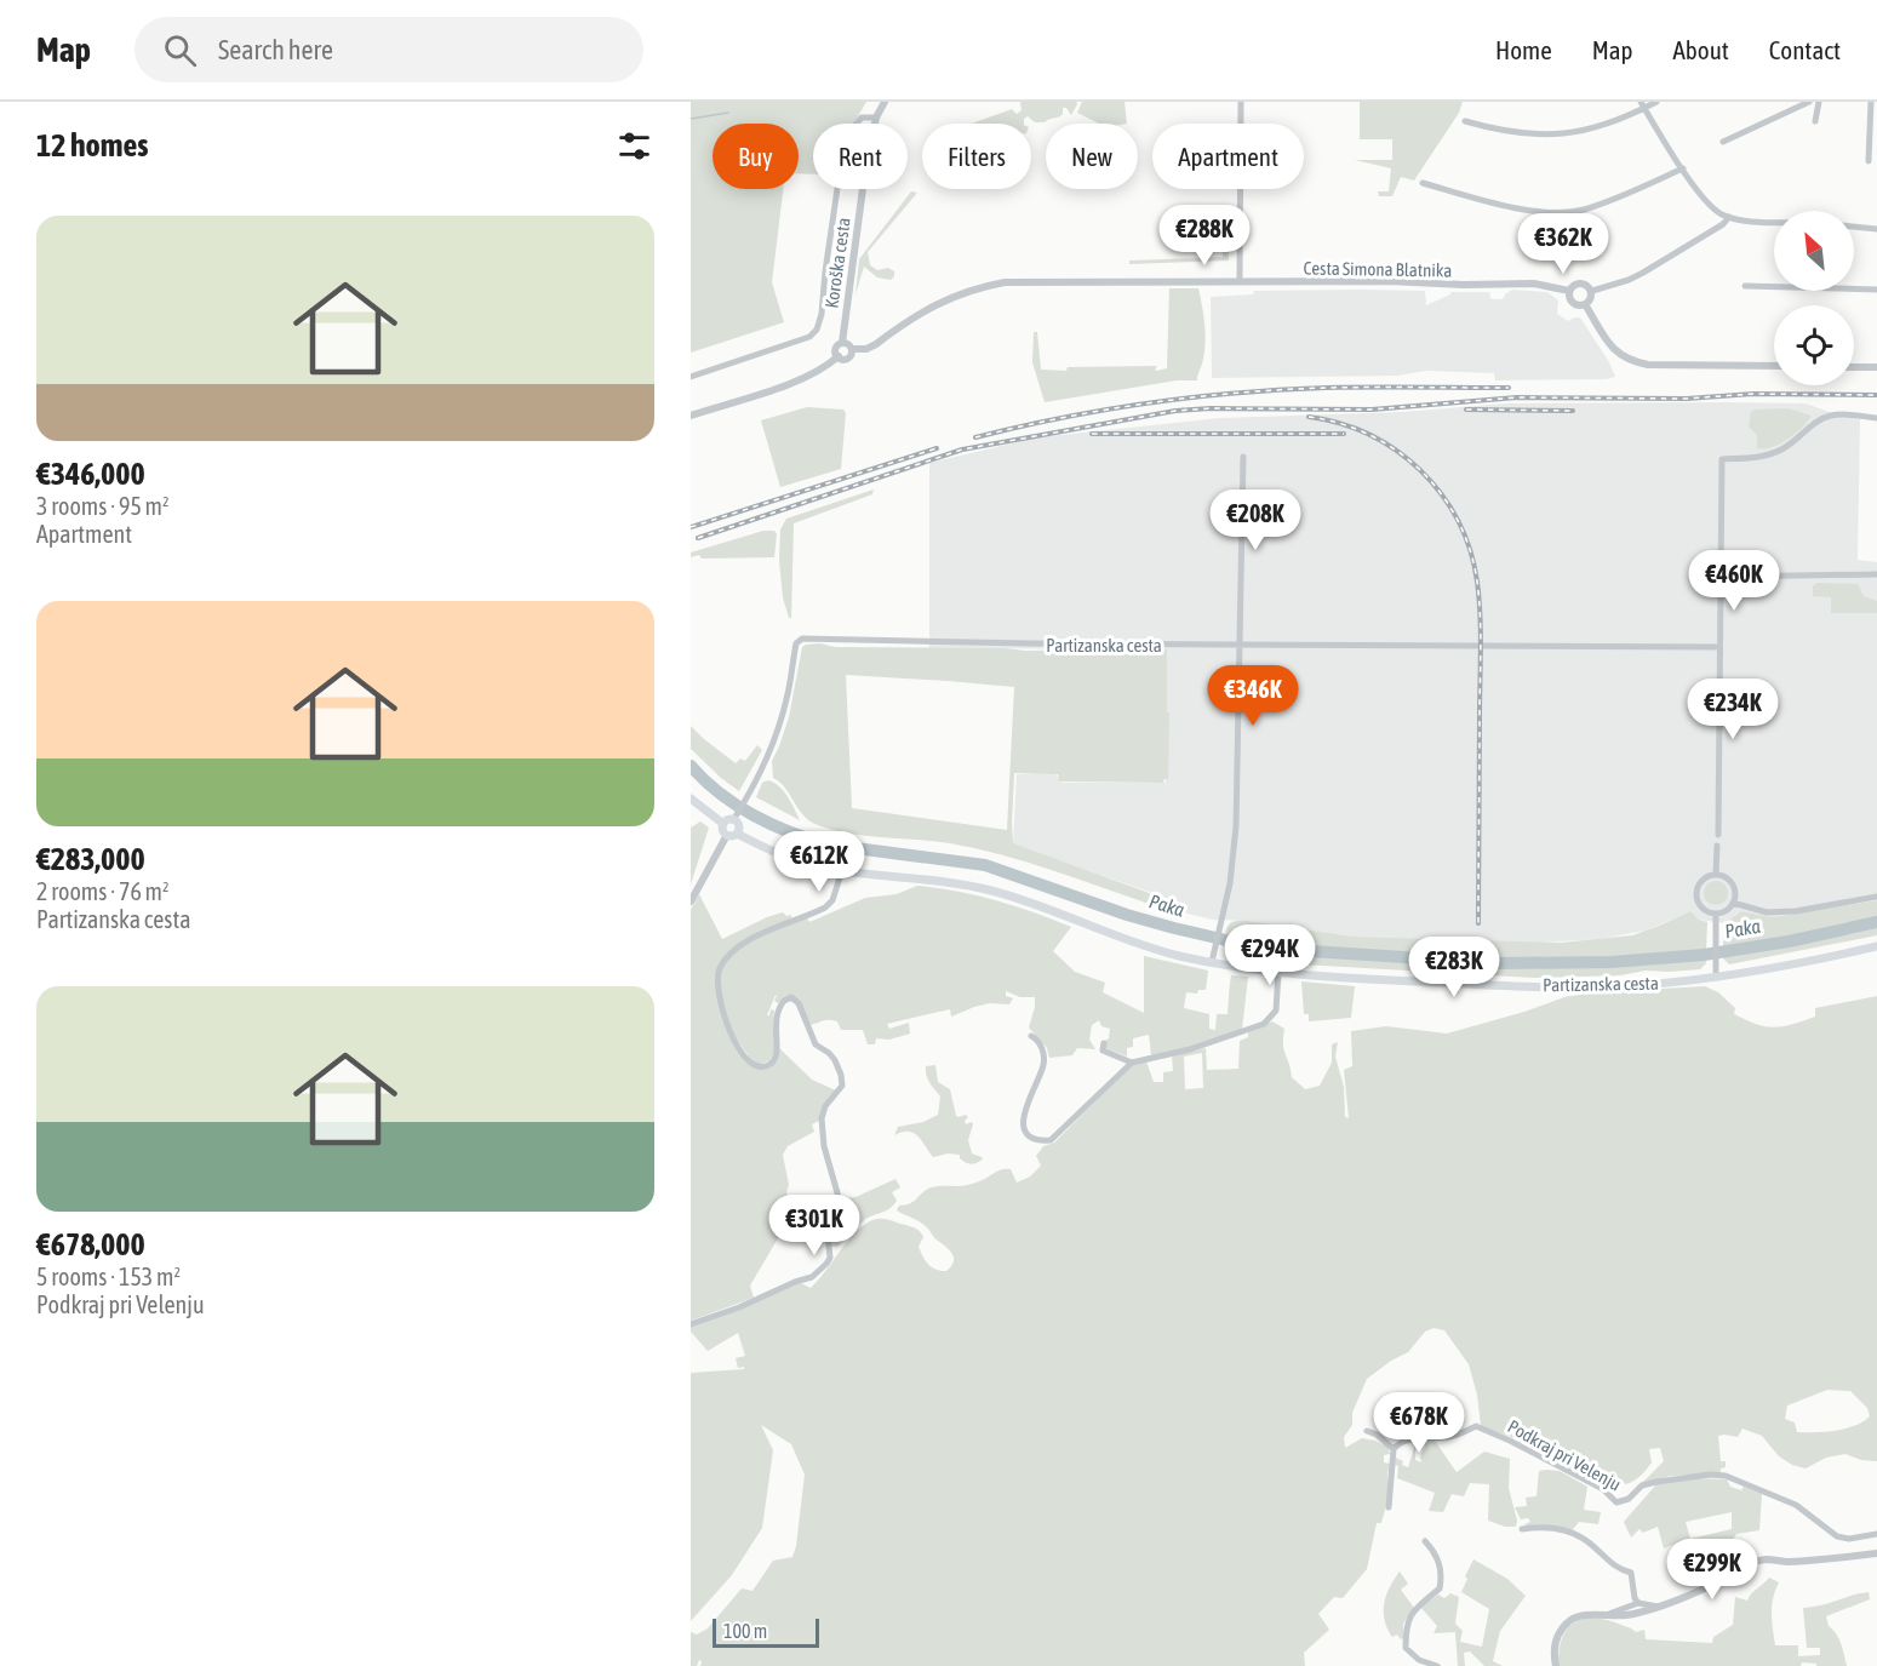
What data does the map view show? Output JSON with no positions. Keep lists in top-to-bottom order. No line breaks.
{"streets":{"main road":["Partizanska cesta"],"street":["Koroška cesta","Cesta Simona Blatnika","Podkraj pri Velenju"]},"crossings":[["Koroška cesta","Cesta Simona Blatnika"]],"water":["Paka"],"scale_bar":"100 m","north":"top left","page":{"header":"Map","search":"Search here","nav":["Home","Map","About","Contact"],"heading":"12 homes","chip":["Buy","Rent","Filters","New","Apartment"],"list":[{"name":"€346,000","note":"3 rooms · 95 m² · Apartment"},{"name":"€283,000","note":"2 rooms · 76 m² · Partizanska cesta"},{"name":"€678,000","note":"5 rooms · 153 m² · Podkraj pri Velenju"}],"price":["€288K","€362K","€208K","€460K","€346K","€234K","€612K","€294K","€283K","€301K","€678K","€299K"],"scale":"100 m"}}
